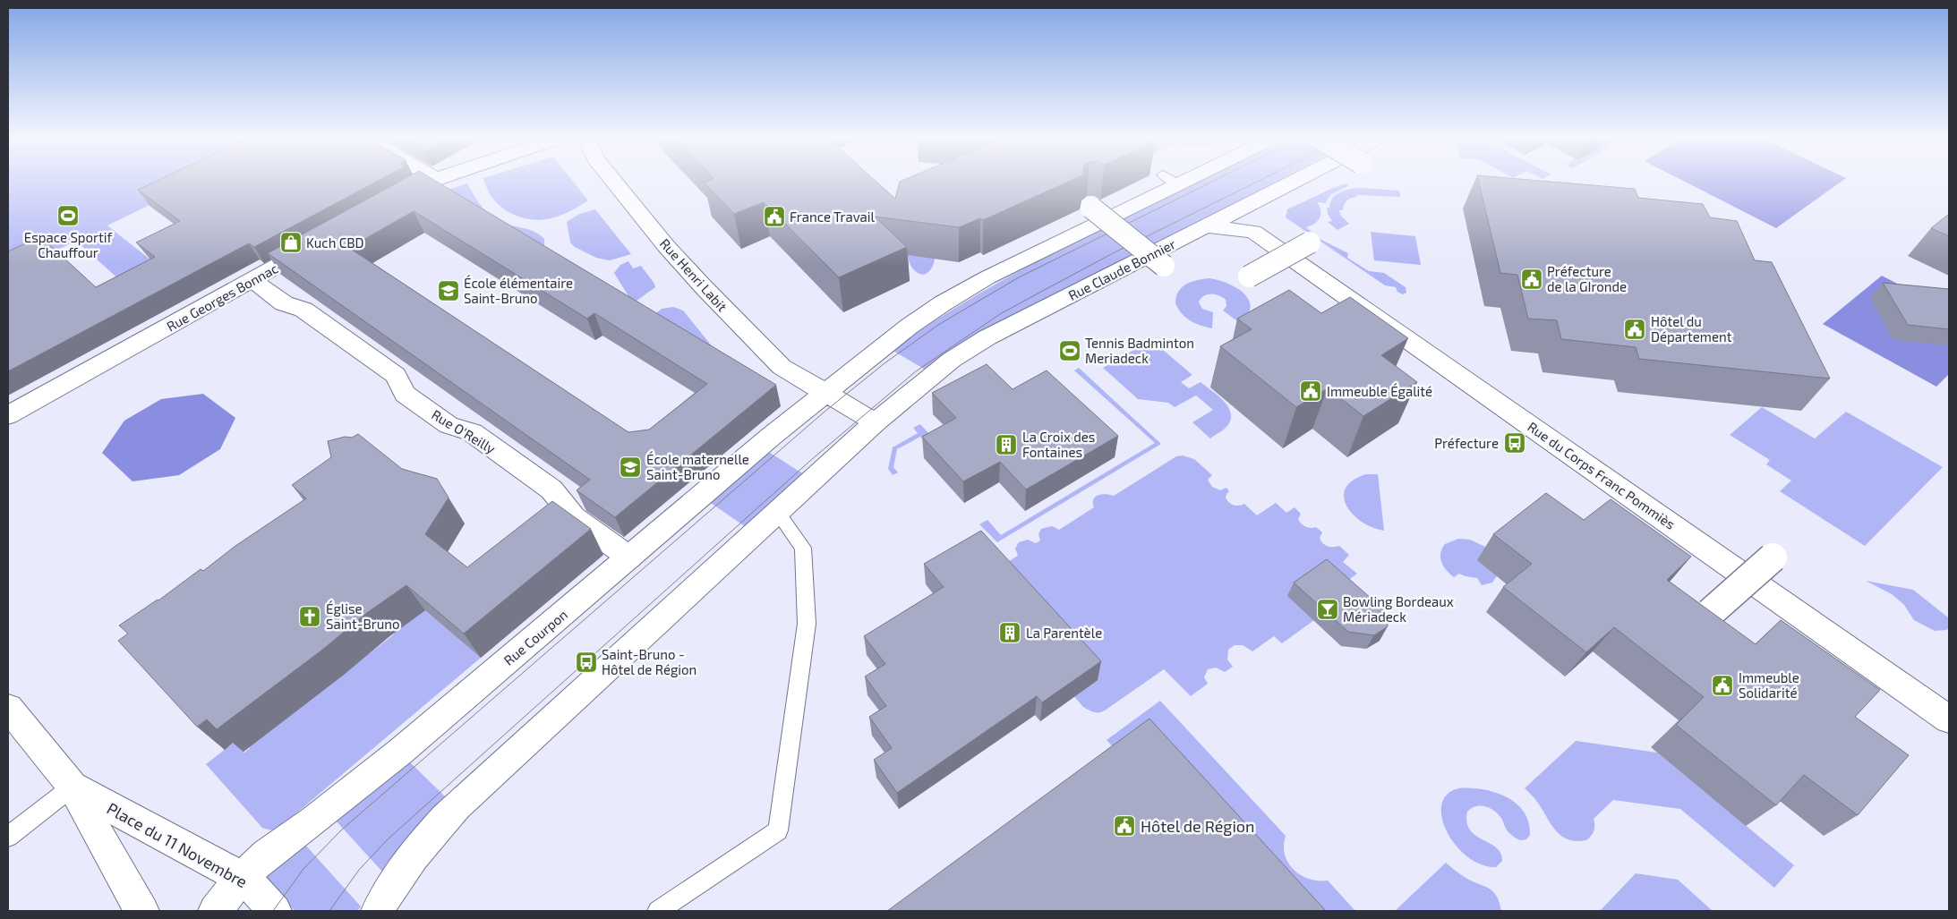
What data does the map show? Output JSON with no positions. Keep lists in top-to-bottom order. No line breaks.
{"streets":{"street":["Rue Claude Bonnier","Rue Henri Labit","Rue Georges Bonnac","Rue O'Reilly","Rue du Corps Franc Pommiès","Rue Courpon","Place du 11 Novembre"]},"crossings":[["Rue Claude Bonnier","Rue Henri Labit"],["Rue Claude Bonnier","Rue du Corps Franc Pommiès"],["Rue Henri Labit","Rue Courpon"],["Rue Georges Bonnac","Rue O'Reilly"],["Rue O'Reilly","Rue Courpon"],["Rue Courpon","Place du 11 Novembre"]],"places":{"sports":["Espace Sportif Chauffour","Tennis Badminton Meriadeck"],"public building":["France Travail","Préfecture de la GIronde","Hôtel du Département","Immeuble Égalité","Immeuble Solidarité","Hôtel de Région"],"shop":["Kuch CBD"],"school or university":["École élémentaire Saint-Bruno","École maternelle Saint-Bruno"],"bus stop":["Préfecture","Saint-Bruno - Hôtel de Région"],"building":["La Croix des Fontaines","La Parentèle"],"bar":["Bowling Bordeaux Mériadeck"],"church":["Église Saint-Bruno"]}}
